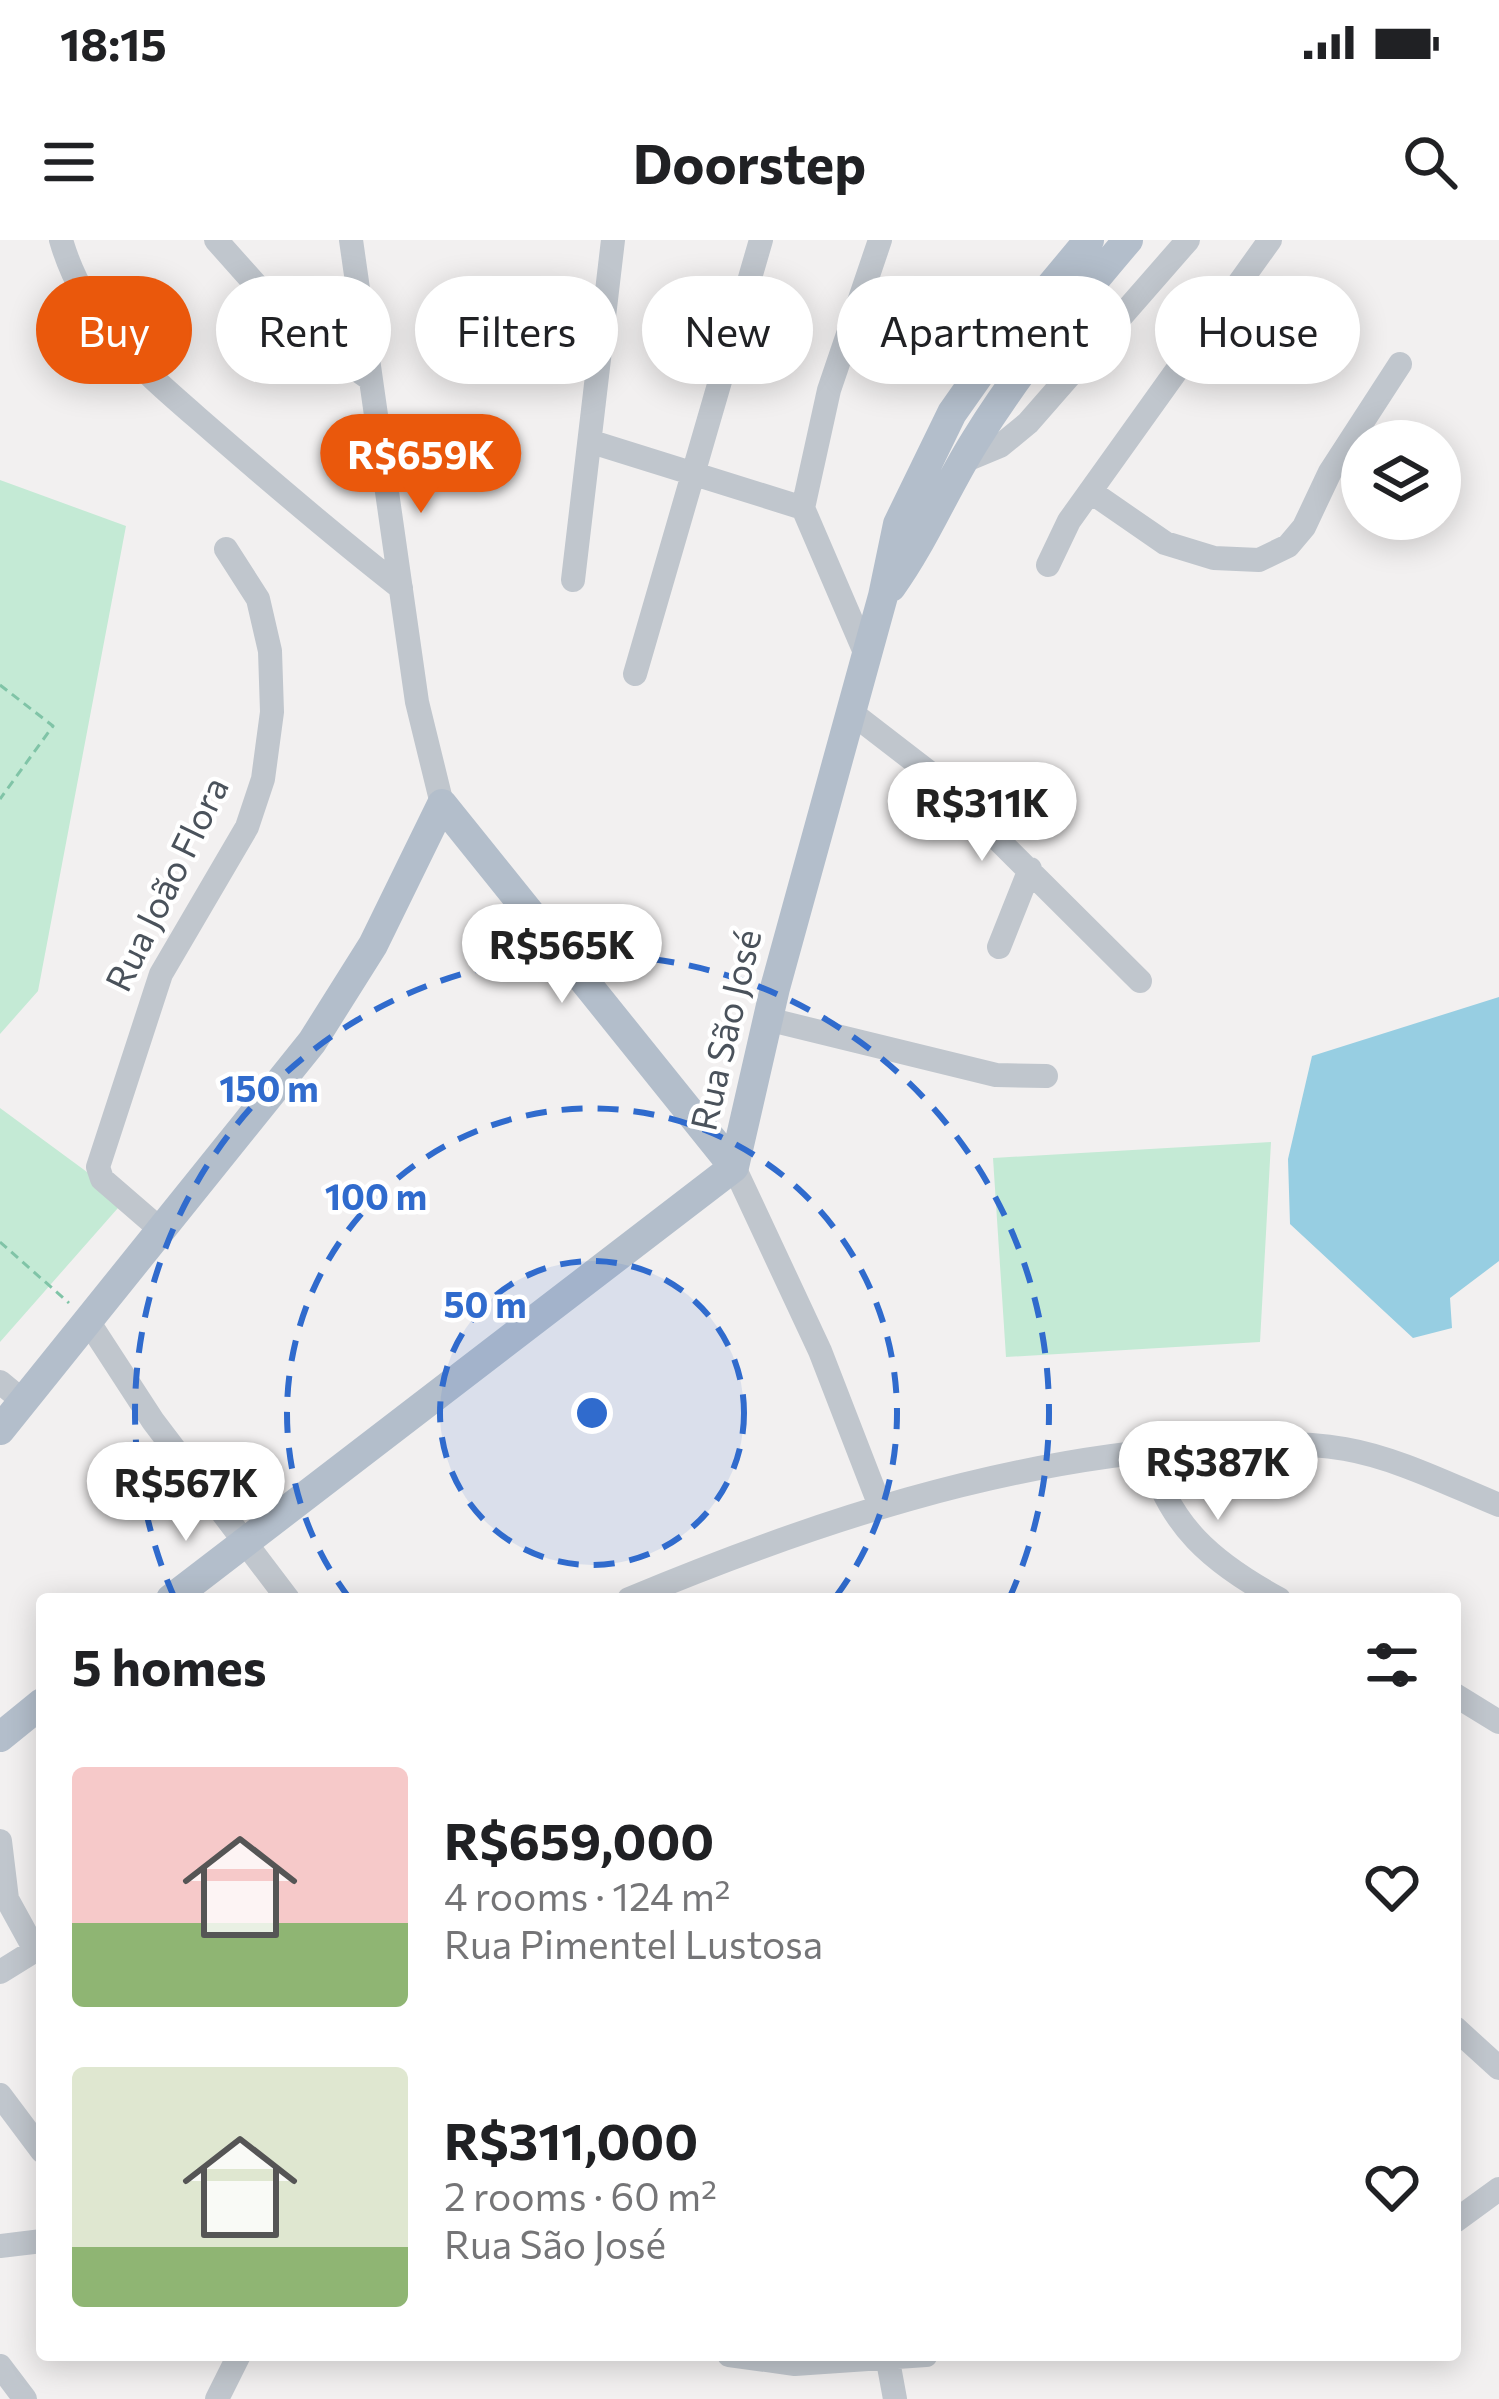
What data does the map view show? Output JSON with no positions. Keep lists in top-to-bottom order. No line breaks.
{"streets":{"main road":["Rua São José"],"street":["Rua João Flora"]},"page":{"status":"18:15","header":"Doorstep","chip":["Buy","Rent","Filters","New","Apartment","House"],"price":["R$659K","R$311K","R$565K","R$387K","R$567K"],"heading":"5 homes","list":[{"name":"R$659,000","note":"4 rooms · 124 m² · Rua Pimentel Lustosa"},{"name":"R$311,000","note":"2 rooms · 60 m² · Rua São José"}]},"rings":["150 m","100 m","50 m"]}
